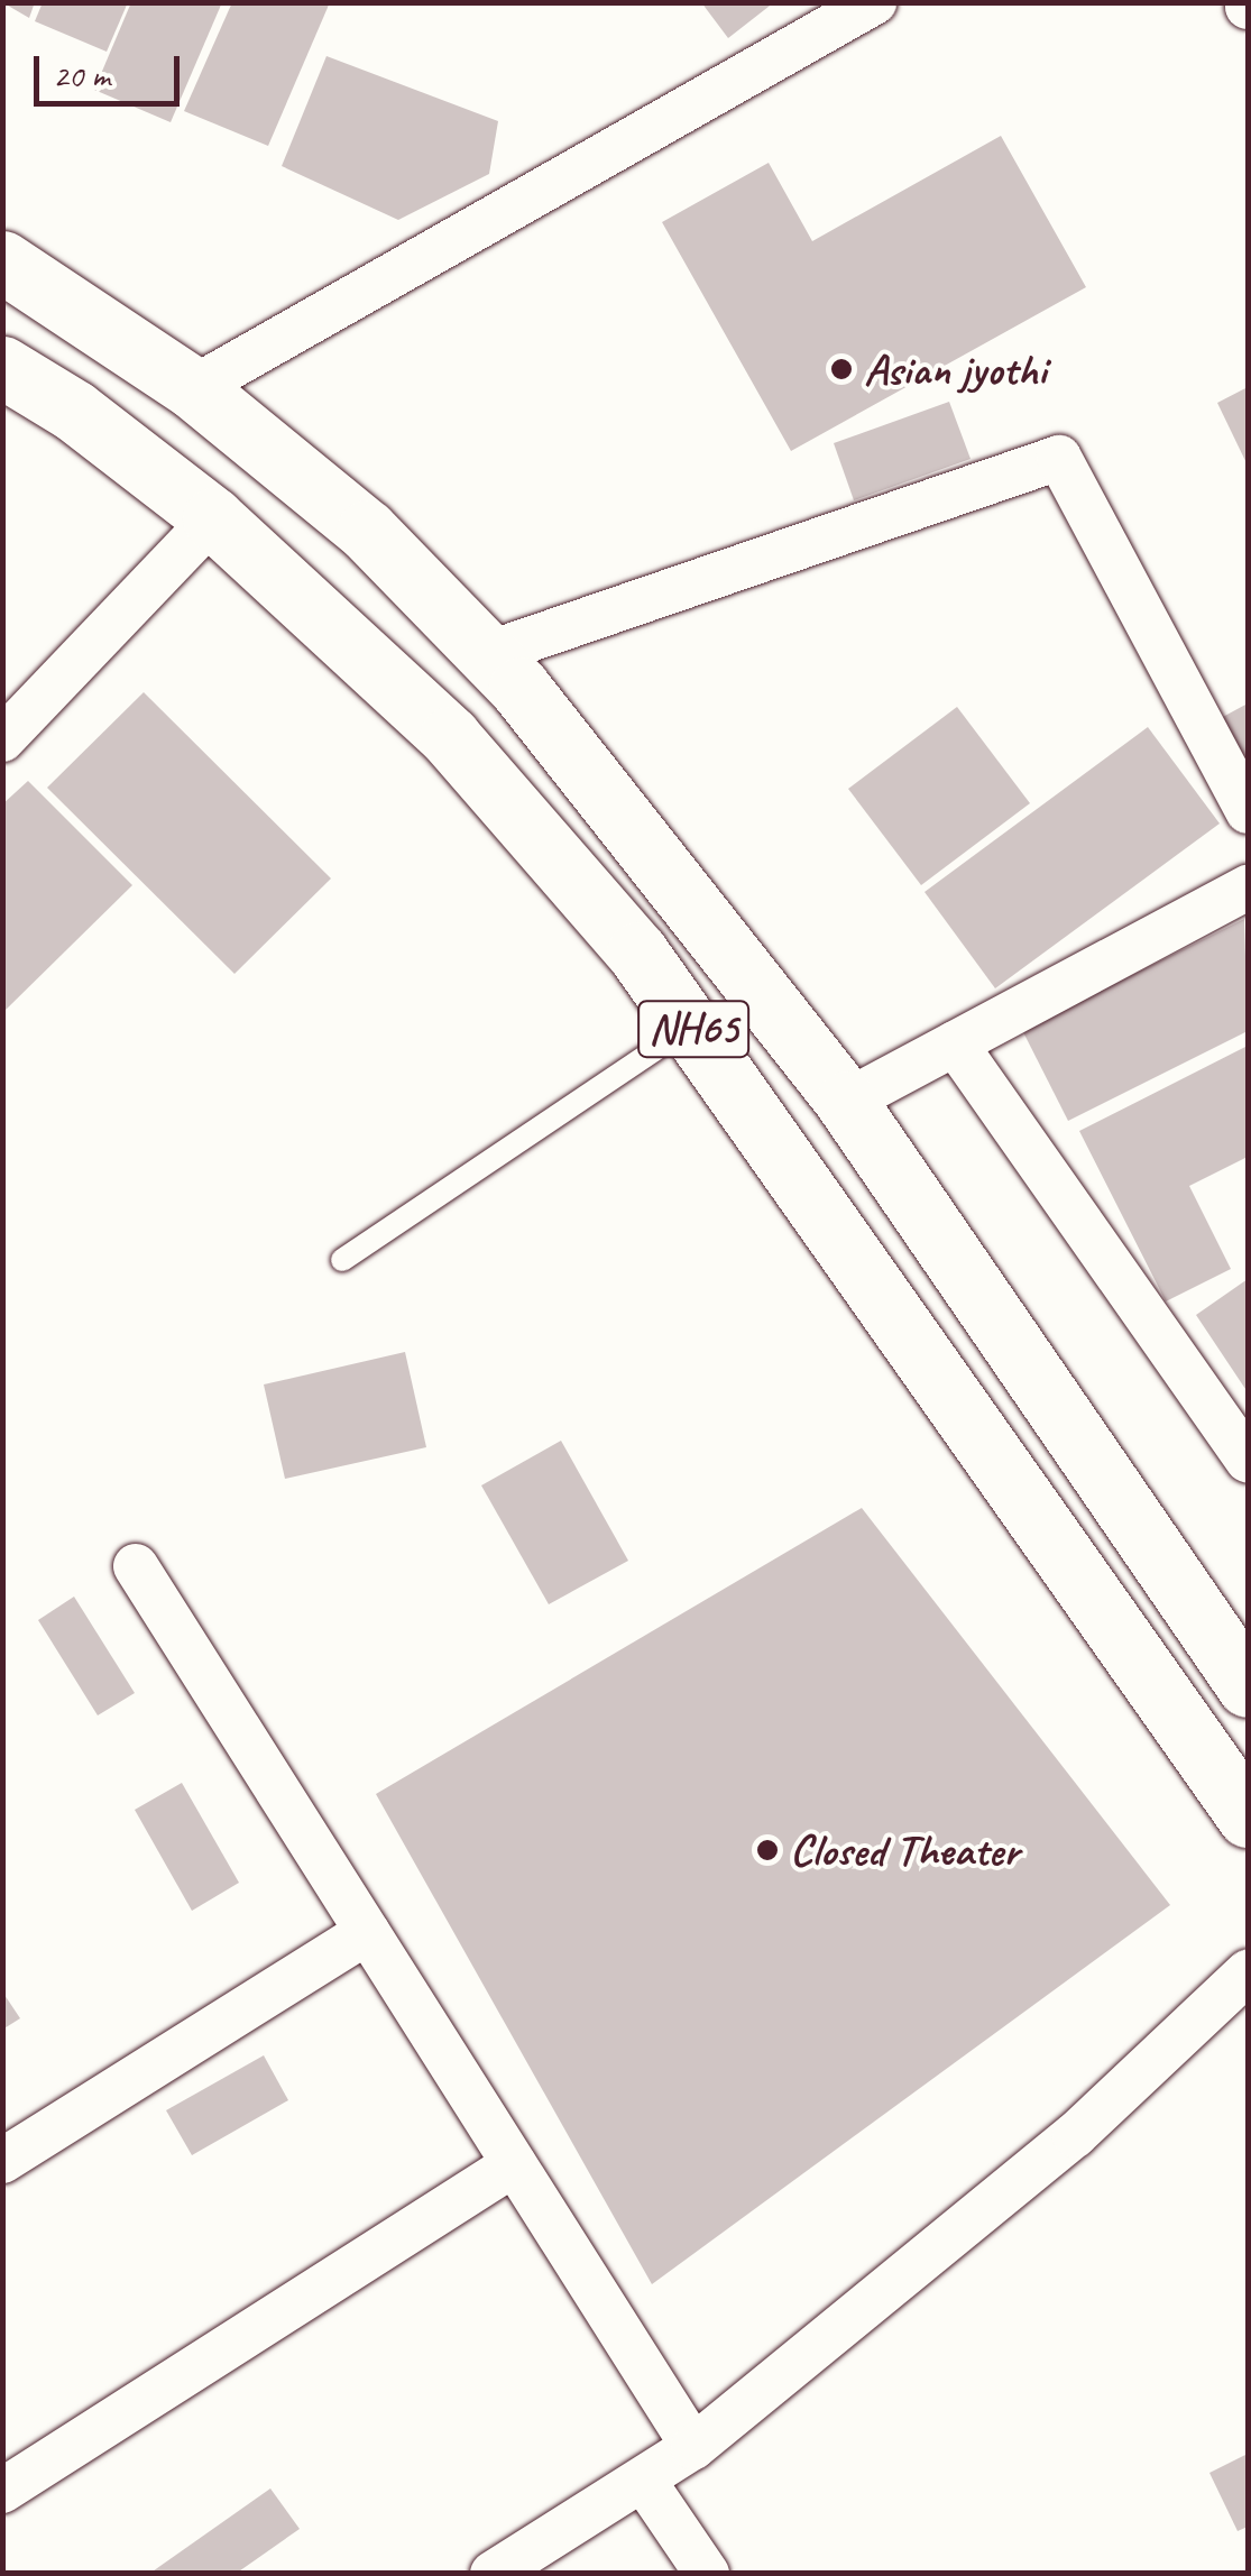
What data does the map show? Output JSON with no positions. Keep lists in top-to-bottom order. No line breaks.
{"streets":{"highway":["NH65"]},"places":["Asian jyothi","Closed Theater"],"scale_bar":"20 m"}
